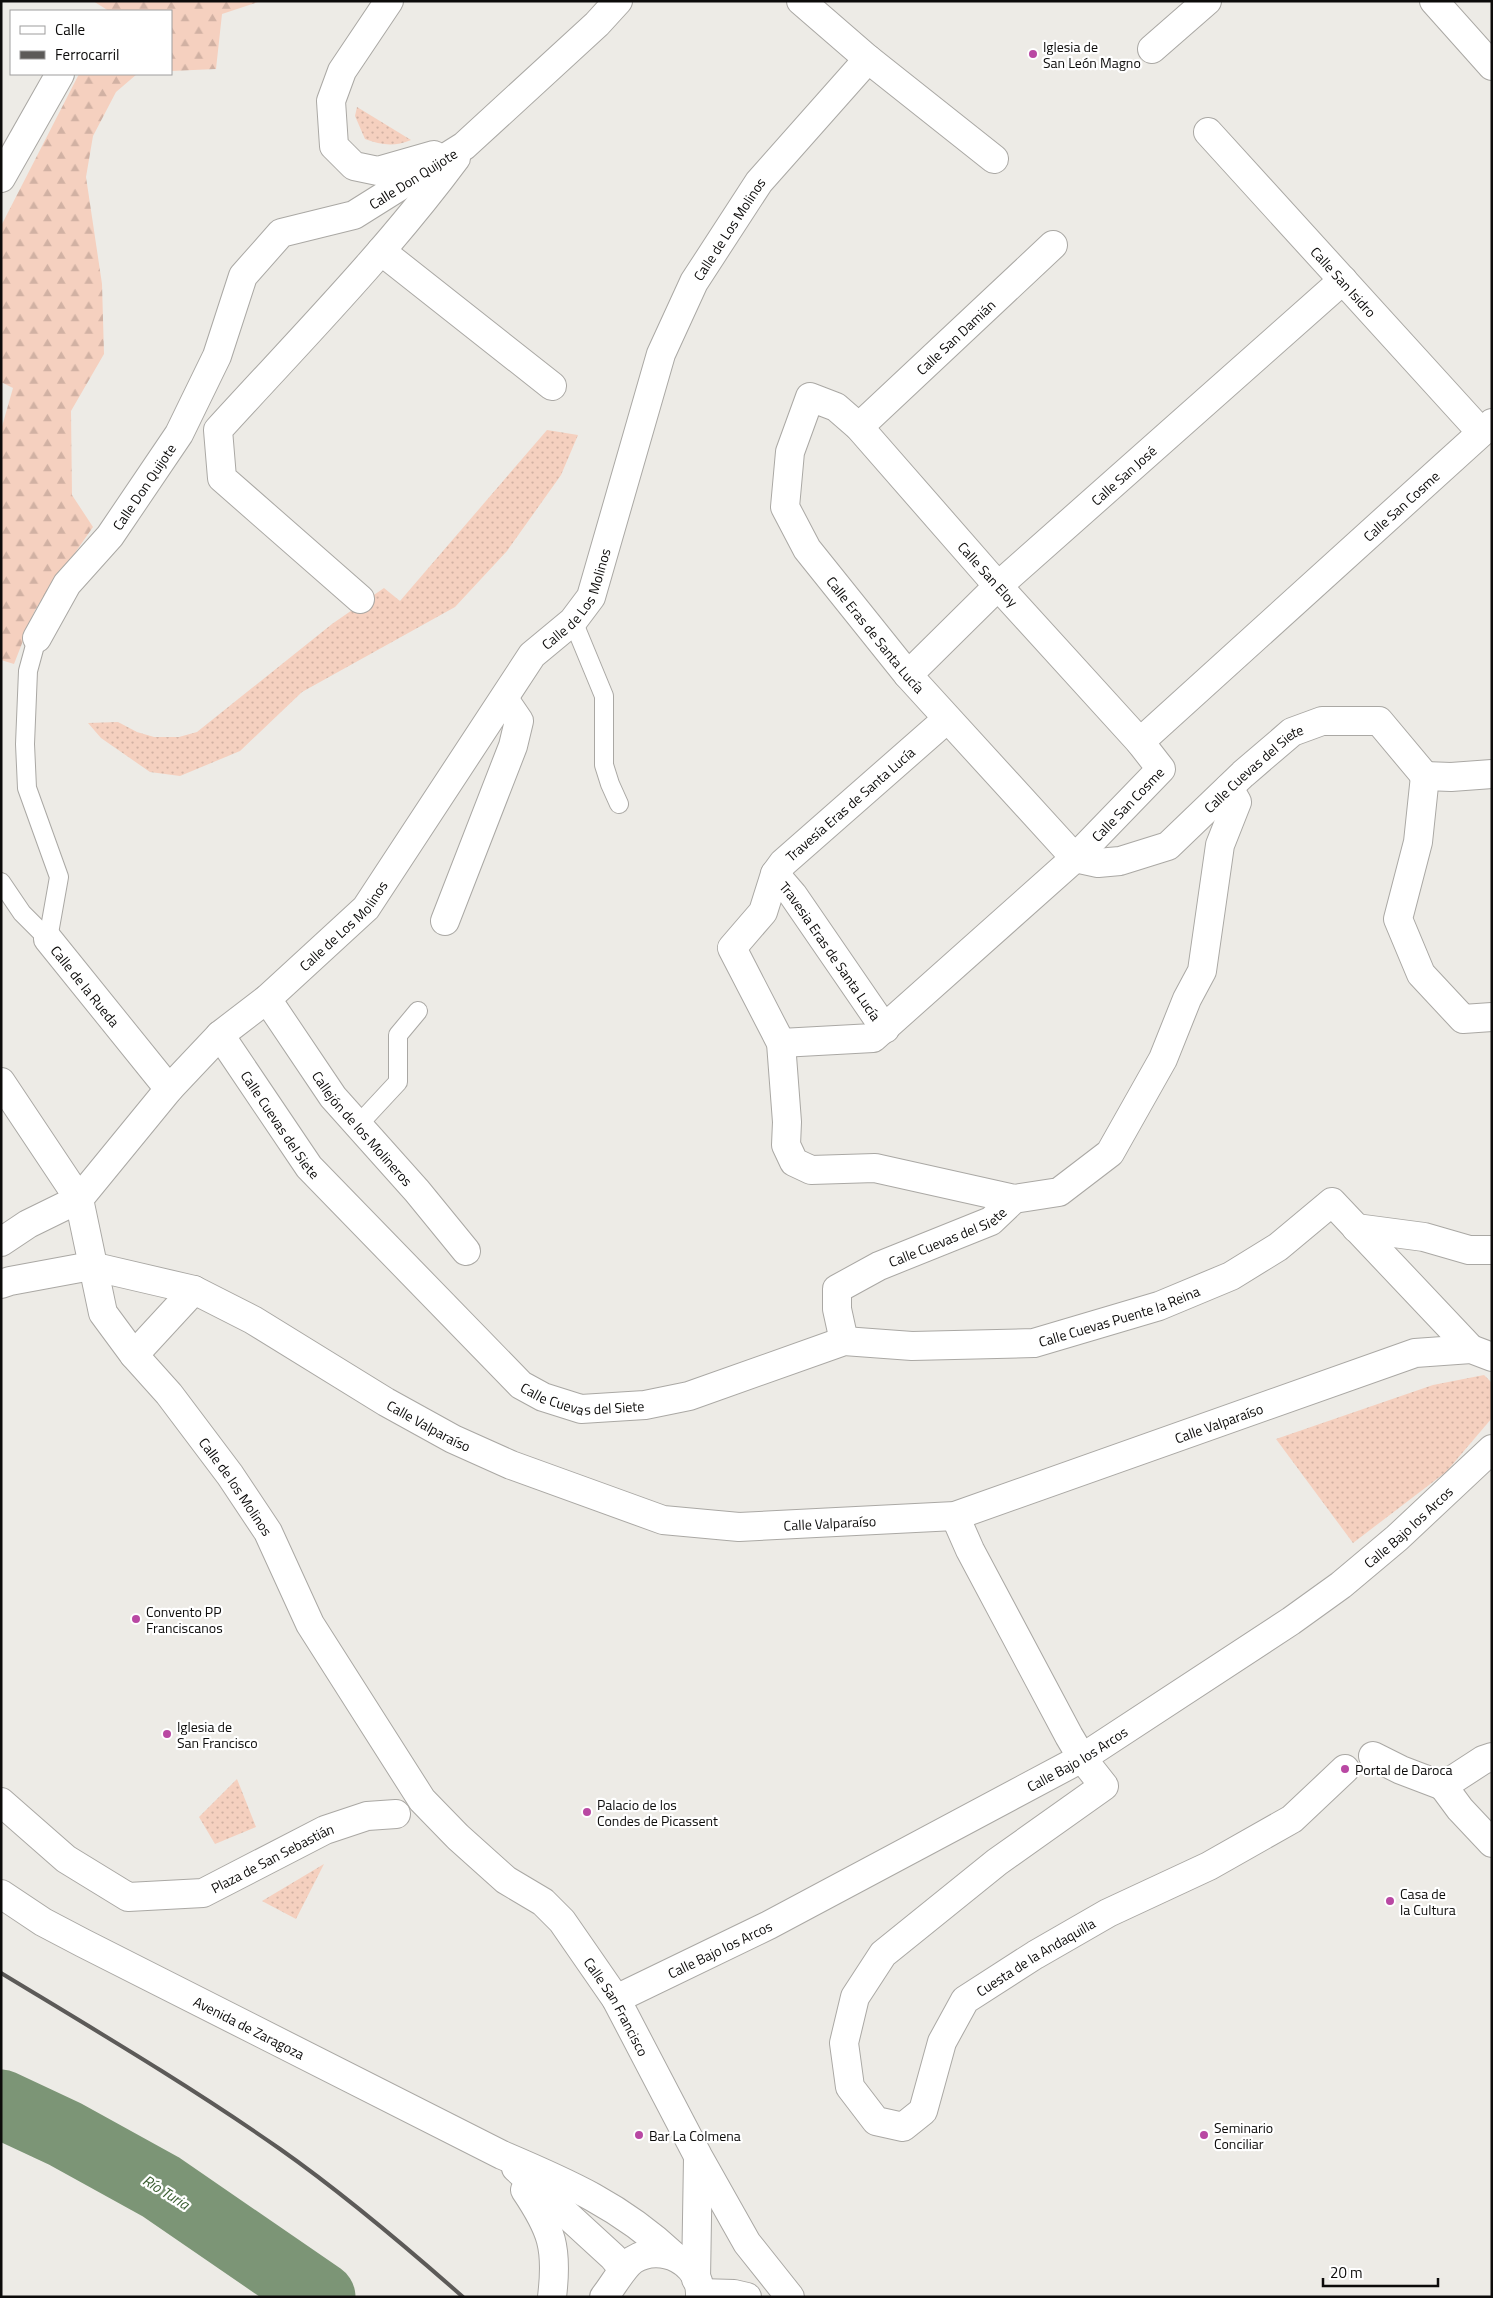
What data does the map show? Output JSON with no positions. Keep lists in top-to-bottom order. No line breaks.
{"streets":{"street":["Calle Don Quijote","Calle de Los Molinos","Calle San Isidro","Calle San Damián","Calle San José","Calle San Cosme","Calle San Eloy","Calle Eras de Santa Lucía","Calle Cuevas del Siete","Travesía Eras de Santa Lucía","Travesia Eras de Santa Lucía","Calle de la Rueda","Callejón de los Molineros","Calle Cuevas Puente la Reina","Calle Valparaíso","Calle de los Molinos","Calle Bajo los Arcos","Plaza de San Sebastián","Cuesta de la Andaquilla","Calle San Francisco","Avenida de Zaragoza"]},"crossings":[["Calle Don Quijote","Calle de la Rueda"],["Calle de Los Molinos","Calle Cuevas del Siete"],["Calle de Los Molinos","Calle de la Rueda"],["Calle de Los Molinos","Callejón de los Molineros"],["Calle de Los Molinos","Calle de los Molinos"],["Calle San Isidro","Calle San José"],["Calle San Isidro","Calle San Cosme"],["Calle San Damián","Calle San Eloy"],["Calle San José","Calle San Eloy"],["Calle San José","Calle Eras de Santa Lucía"],["Calle San Cosme","Calle San Eloy"],["Calle San Cosme","Calle Eras de Santa Lucía"],["Calle San Cosme","Calle Cuevas del Siete"],["Calle San Cosme","Travesía Eras de Santa Lucía"],["Calle San Cosme","Travesia Eras de Santa Lucía"],["Calle San Eloy","Calle Eras de Santa Lucía"],["Calle Eras de Santa Lucía","Calle Cuevas del Siete"],["Calle Eras de Santa Lucía","Travesía Eras de Santa Lucía"],["Calle Cuevas del Siete","Travesía Eras de Santa Lucía"],["Calle Cuevas del Siete","Calle Cuevas Puente la Reina"],["Travesía Eras de Santa Lucía","Travesia Eras de Santa Lucía"],["Calle Cuevas Puente la Reina","Calle Valparaíso"],["Calle Valparaíso","Calle de los Molinos"],["Calle de los Molinos","Calle San Francisco"],["Calle Bajo los Arcos","Cuesta de la Andaquilla"],["Calle Bajo los Arcos","Calle San Francisco"]],"water":["Río Turia"],"places":["Iglesia de San León Magno","Convento PP Franciscanos","Iglesia de San Francisco","Portal de Daroca","Palacio de los Condes de Picassent","Casa de la Cultura","Bar La Colmena","Seminario Conciliar"],"legend":["Calle","Ferrocarril"],"scale_bar":"20 m"}
